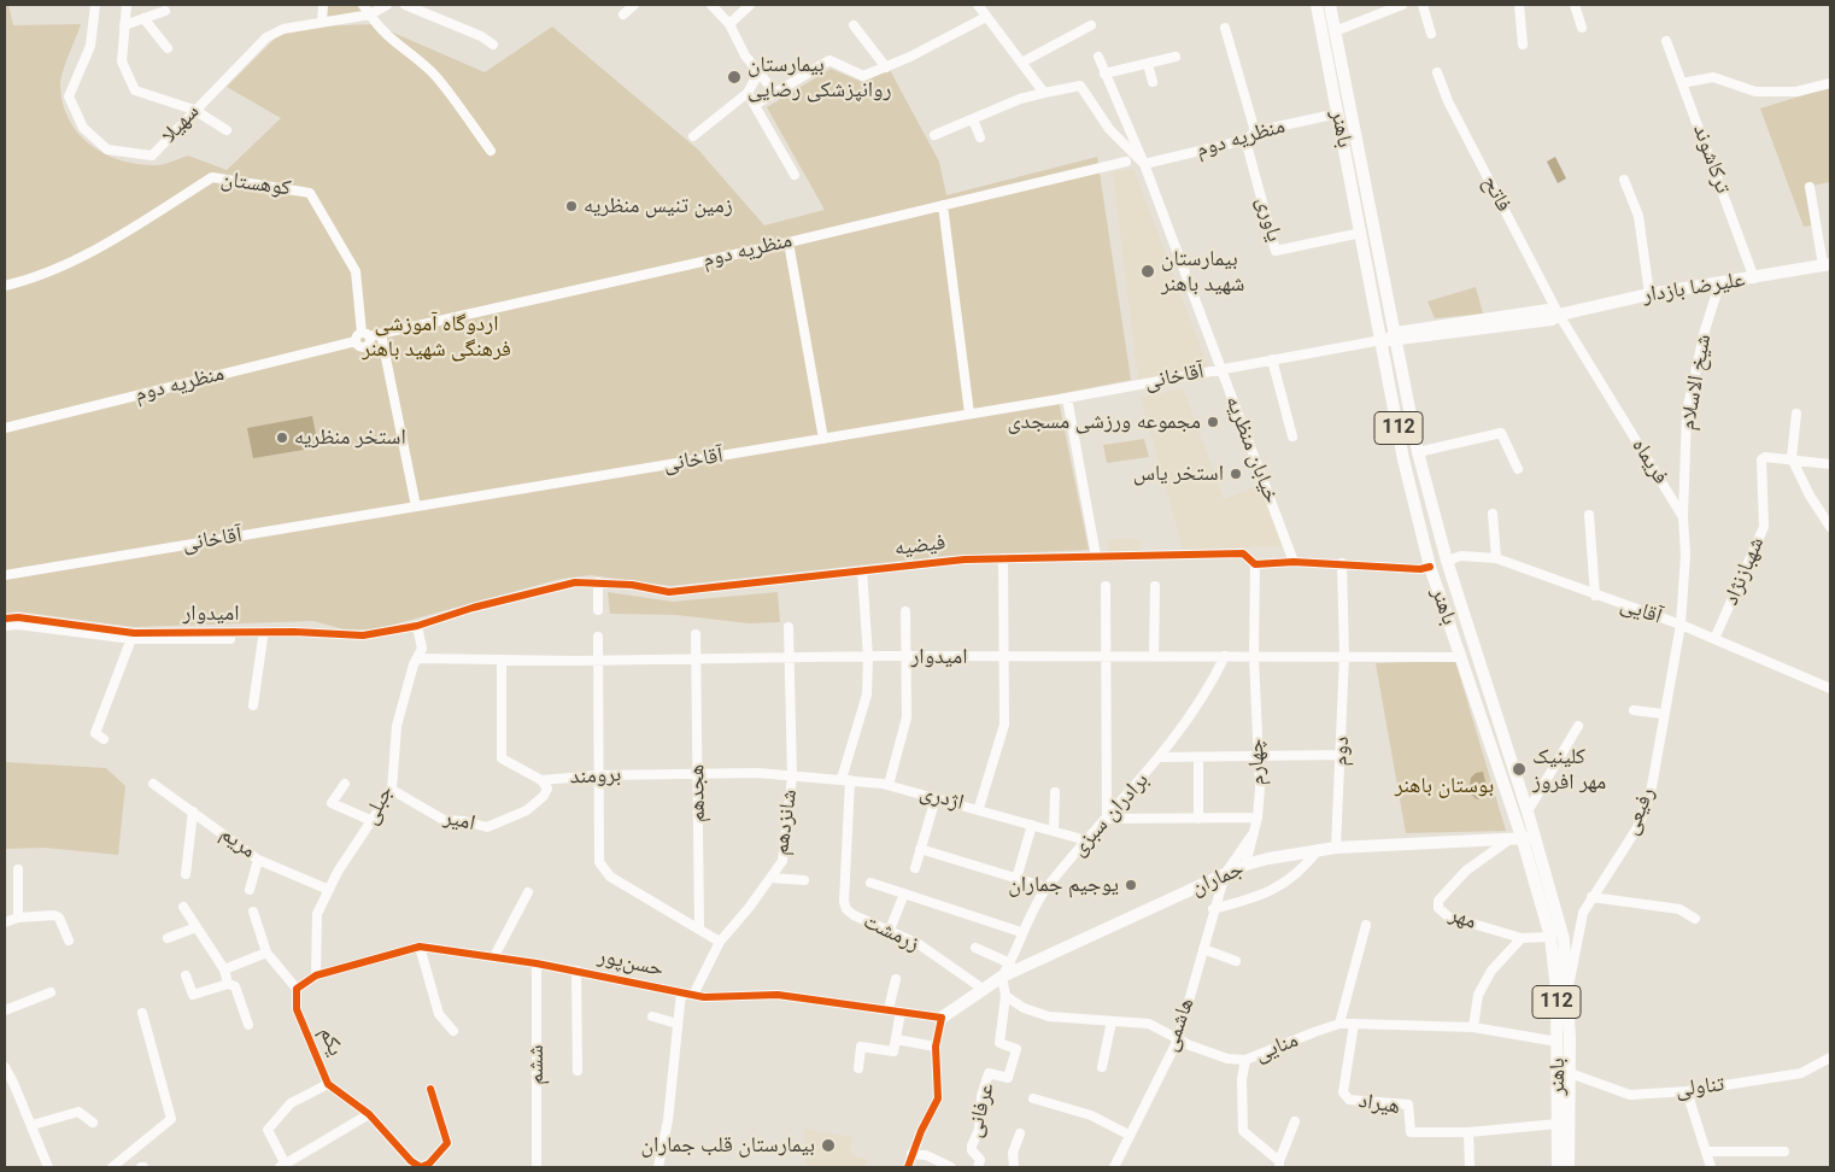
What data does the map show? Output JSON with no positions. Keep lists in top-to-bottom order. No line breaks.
{"streets":{"main road":["باهنر","علیرضا بازدار","112","جماران"],"street":["سهیلا","منظریه دوم","ترکاشوند","کوهستان","فاتح","یاوری","آقاخانی","شیخ الاسلام","خیابان منظریه","فریماه","فیضیه","شهبازنژاد","آقایی","امیدوار","دوم","چهارم","برومند","هجدهم","اژدری","جبلی","رفیعی","برادران سبزی","امیر","شانزدهم","مریم","مهر","زرمشت","حسن‌پور","هاشمی","یکم","منایی","ششم","تناولی","هیراد","عرفانی"]},"crossings":[["باهنر","منظریه دوم"],["باهنر","یاوری"],["باهنر","علیرضا بازدار"],["باهنر","آقاخانی"],["باهنر","فیضیه"],["باهنر","آقایی"],["باهنر","امیدوار"],["باهنر","رفیعی"],["باهنر","جماران"],["باهنر","مهر"],["باهنر","منایی"],["باهنر","تناولی"],["باهنر","هیراد"],["منظریه دوم","کوهستان"],["منظریه دوم","یاوری"],["منظریه دوم","خیابان منظریه"],["ترکاشوند","علیرضا بازدار"],["فاتح","علیرضا بازدار"],["فاتح","فریماه"],["علیرضا بازدار","آقاخانی"],["علیرضا بازدار","شیخ الاسلام"],["علیرضا بازدار","فریماه"],["آقاخانی","خیابان منظریه"],["شیخ الاسلام","فریماه"],["خیابان منظریه","فیضیه"],["فریماه","آقایی"],["فریماه","رفیعی"],["فیضیه","امیدوار"],["فیضیه","دوم"],["فیضیه","چهارم"],["فیضیه","زرمشت"],["شهبازنژاد","آقایی"],["آقایی","رفیعی"],["امیدوار","دوم"],["امیدوار","چهارم"],["امیدوار","برومند"],["امیدوار","هجدهم"],["امیدوار","جبلی"],["امیدوار","برادران سبزی"],["امیدوار","شانزدهم"],["امیدوار","زرمشت"],["دوم","جماران"],["چهارم","جماران"],["چهارم","هاشمی"],["برومند","هجدهم"],["برومند","اژدری"],["برومند","امیر"],["برومند","شانزدهم"],["اژدری","برادران سبزی"],["اژدری","شانزدهم"],["اژدری","زرمشت"],["جبلی","امیر"],["جبلی","مریم"],["جبلی","حسن‌پور"],["برادران سبزی","جماران"],["برادران سبزی","عرفانی"],["شانزدهم","حسن‌پور"],["جماران","مهر"],["جماران","زرمشت"],["جماران","حسن‌پور"],["جماران","هاشمی"],["جماران","عرفانی"],["حسن‌پور","ششم"],["هاشمی","منایی"],["منایی","هیراد"],["منایی","عرفانی"]],"parks":["اردوگاه آموزشی فرهنگی شهید باهنر","بوستان باهنر"],"places":["بیمارستان روانپزشکی رضایی","زمین تنیس منظریه","بیمارستان شهید باهنر","مجموعه ورزشی مسجدی","استخر منظریه","استخر یاس","کلینیک مهر افروز","یوجیم جماران","بیمارستان قلب جماران"]}
